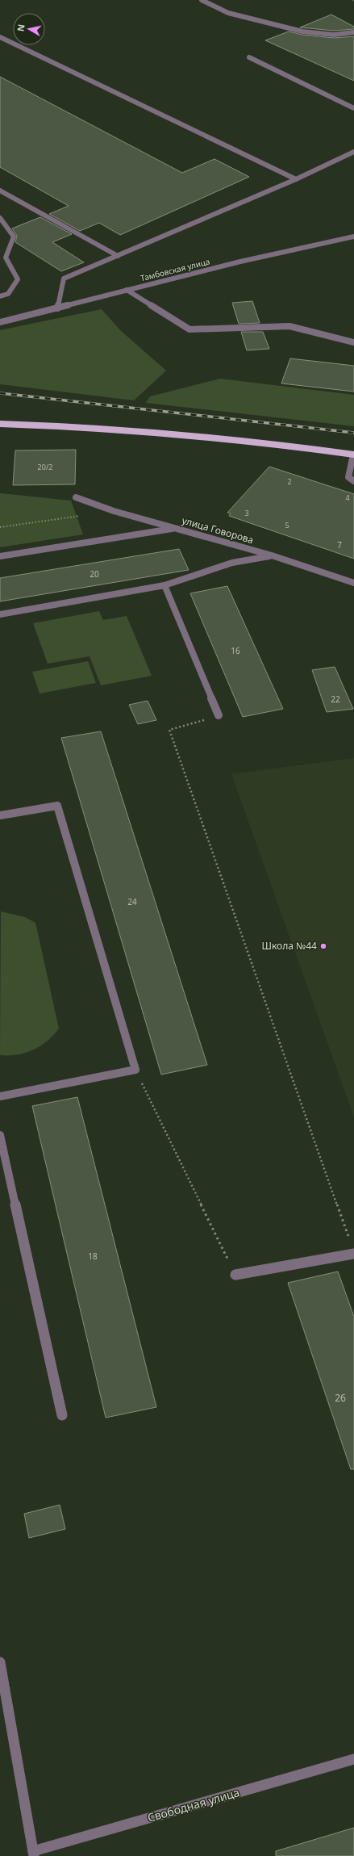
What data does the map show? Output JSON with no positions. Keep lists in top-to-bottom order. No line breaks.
{"streets":{"street":["Тамбовская улица","улица Говорова","Свободная улица"]},"places":["Школа №44"],"house_numbers":["20/2","2","4","3","5","7","20","16","22","24","18","26"],"north":"left"}
